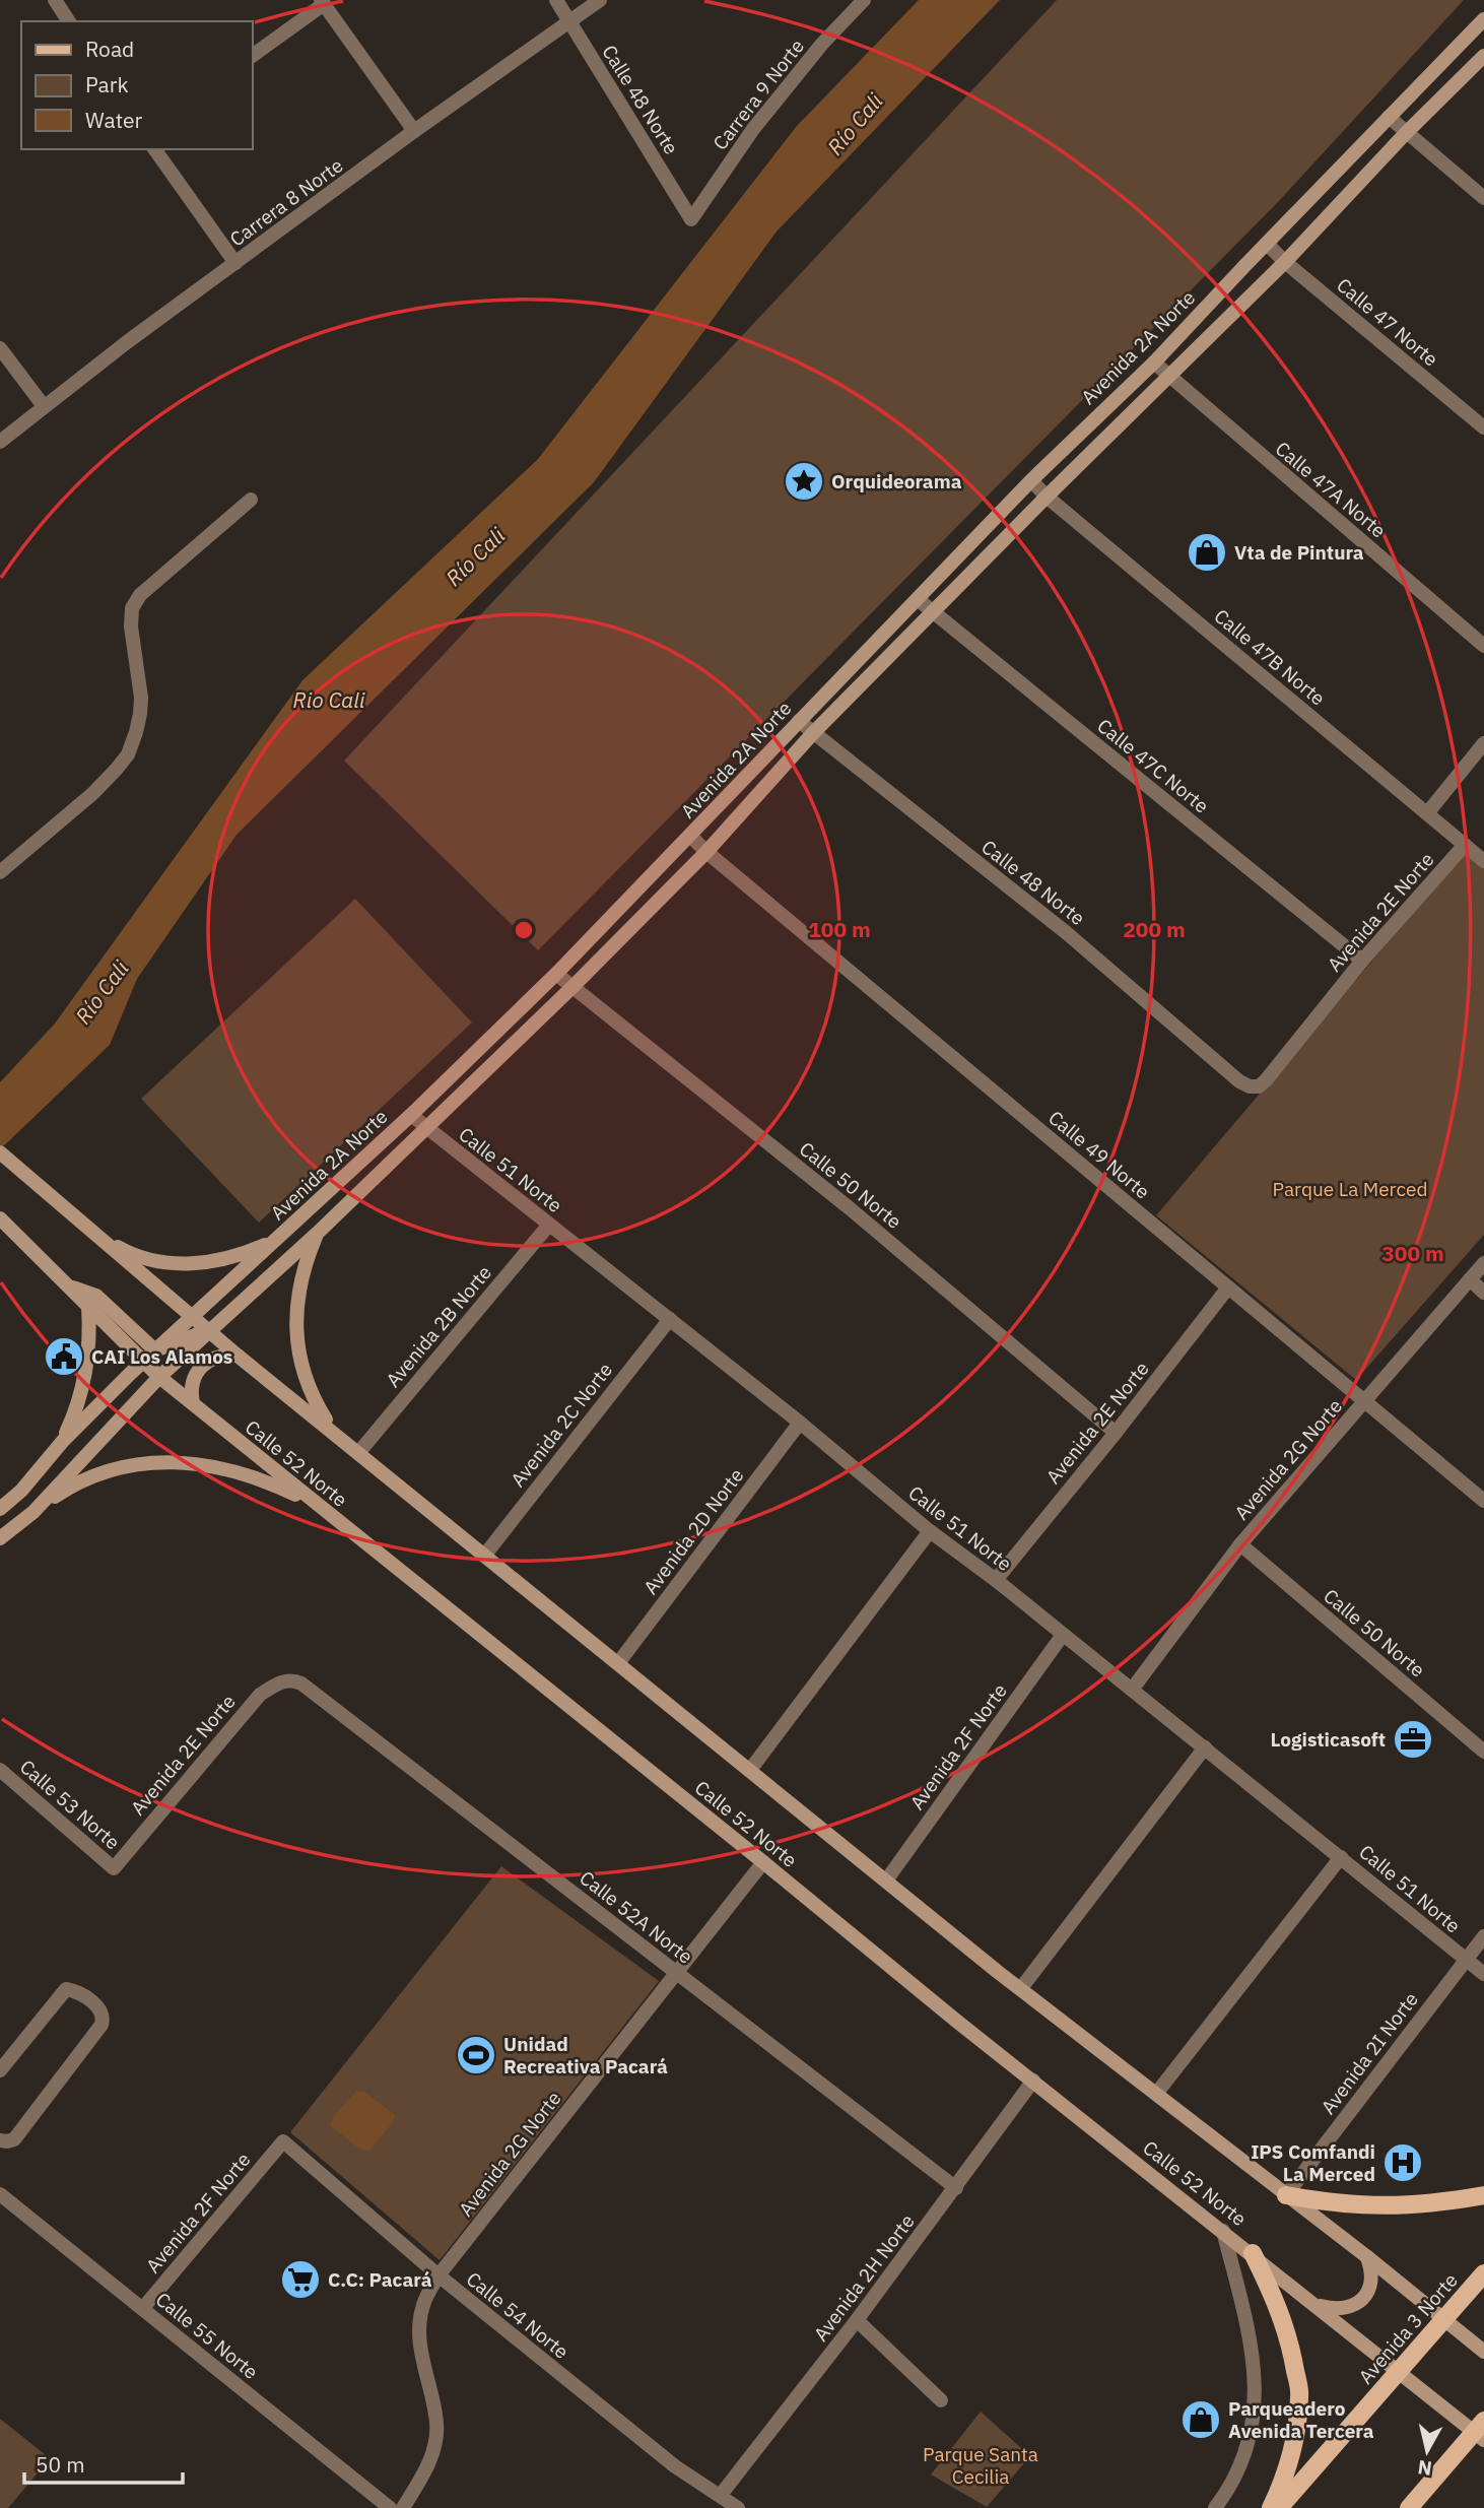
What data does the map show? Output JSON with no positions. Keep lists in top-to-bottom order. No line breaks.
{"streets":{"main road":["Avenida 2A Norte","Calle 52 Norte","Avenida 3 Norte"],"street":["Carrera 9 Norte","Calle 48 Norte","Carrera 8 Norte","Calle 47 Norte","Calle 47A Norte","Calle 47B Norte","Calle 47C Norte","Avenida 2E Norte","Calle 49 Norte","Calle 51 Norte","Calle 50 Norte","Avenida 2B Norte","Avenida 2C Norte","Avenida 2G Norte","Avenida 2D Norte","Avenida 2F Norte","Calle 53 Norte","Calle 52A Norte","Avenida 2I Norte","Avenida 2H Norte","Calle 54 Norte","Calle 55 Norte"]},"crossings":[["Carrera 9 Norte","Calle 48 Norte"],["Calle 48 Norte","Carrera 8 Norte"],["Calle 48 Norte","Avenida 2A Norte"],["Calle 48 Norte","Avenida 2E Norte"],["Calle 47 Norte","Avenida 2A Norte"],["Avenida 2A Norte","Calle 47A Norte"],["Avenida 2A Norte","Calle 47B Norte"],["Avenida 2A Norte","Calle 47C Norte"],["Avenida 2A Norte","Calle 49 Norte"],["Avenida 2A Norte","Calle 51 Norte"],["Avenida 2A Norte","Calle 50 Norte"],["Avenida 2A Norte","Calle 52 Norte"],["Calle 47B Norte","Avenida 2E Norte"],["Calle 47C Norte","Avenida 2E Norte"],["Avenida 2E Norte","Calle 49 Norte"],["Avenida 2E Norte","Calle 51 Norte"],["Avenida 2E Norte","Calle 50 Norte"],["Avenida 2E Norte","Calle 53 Norte"],["Avenida 2E Norte","Calle 52A Norte"],["Calle 49 Norte","Avenida 2G Norte"],["Calle 51 Norte","Avenida 2B Norte"],["Calle 51 Norte","Avenida 2C Norte"],["Calle 51 Norte","Avenida 2G Norte"],["Calle 51 Norte","Avenida 2D Norte"],["Calle 51 Norte","Avenida 2F Norte"],["Calle 51 Norte","Avenida 2I Norte"],["Calle 50 Norte","Avenida 2G Norte"],["Avenida 2G Norte","Calle 52 Norte"],["Avenida 2G Norte","Calle 52A Norte"],["Avenida 2G Norte","Calle 54 Norte"],["Calle 52 Norte","Avenida 2H Norte"],["Calle 52 Norte","Avenida 3 Norte"],["Avenida 2F Norte","Calle 54 Norte"],["Avenida 2F Norte","Calle 55 Norte"],["Calle 52A Norte","Avenida 2H Norte"],["Avenida 2H Norte","Calle 54 Norte"]],"water":["Río Cali","Rio Cali"],"parks":["Parque La Merced","Parque Santa Cecilia"],"places":{"place":["Orquideorama"],"shop":["Vta de Pintura","Parqueadero Avenida Tercera"],"public building":["CAI Los Alamos"],"office":["Logisticasoft"],"sports":["Unidad Recreativa Pacará"],"hospital":["IPS Comfandi La Merced"],"supermarket":["C.C: Pacará"]},"legend":["Road","Park","Water"],"scale_bar":"50 m","north":"bottom","rings":["100 m","200 m","300 m"]}
